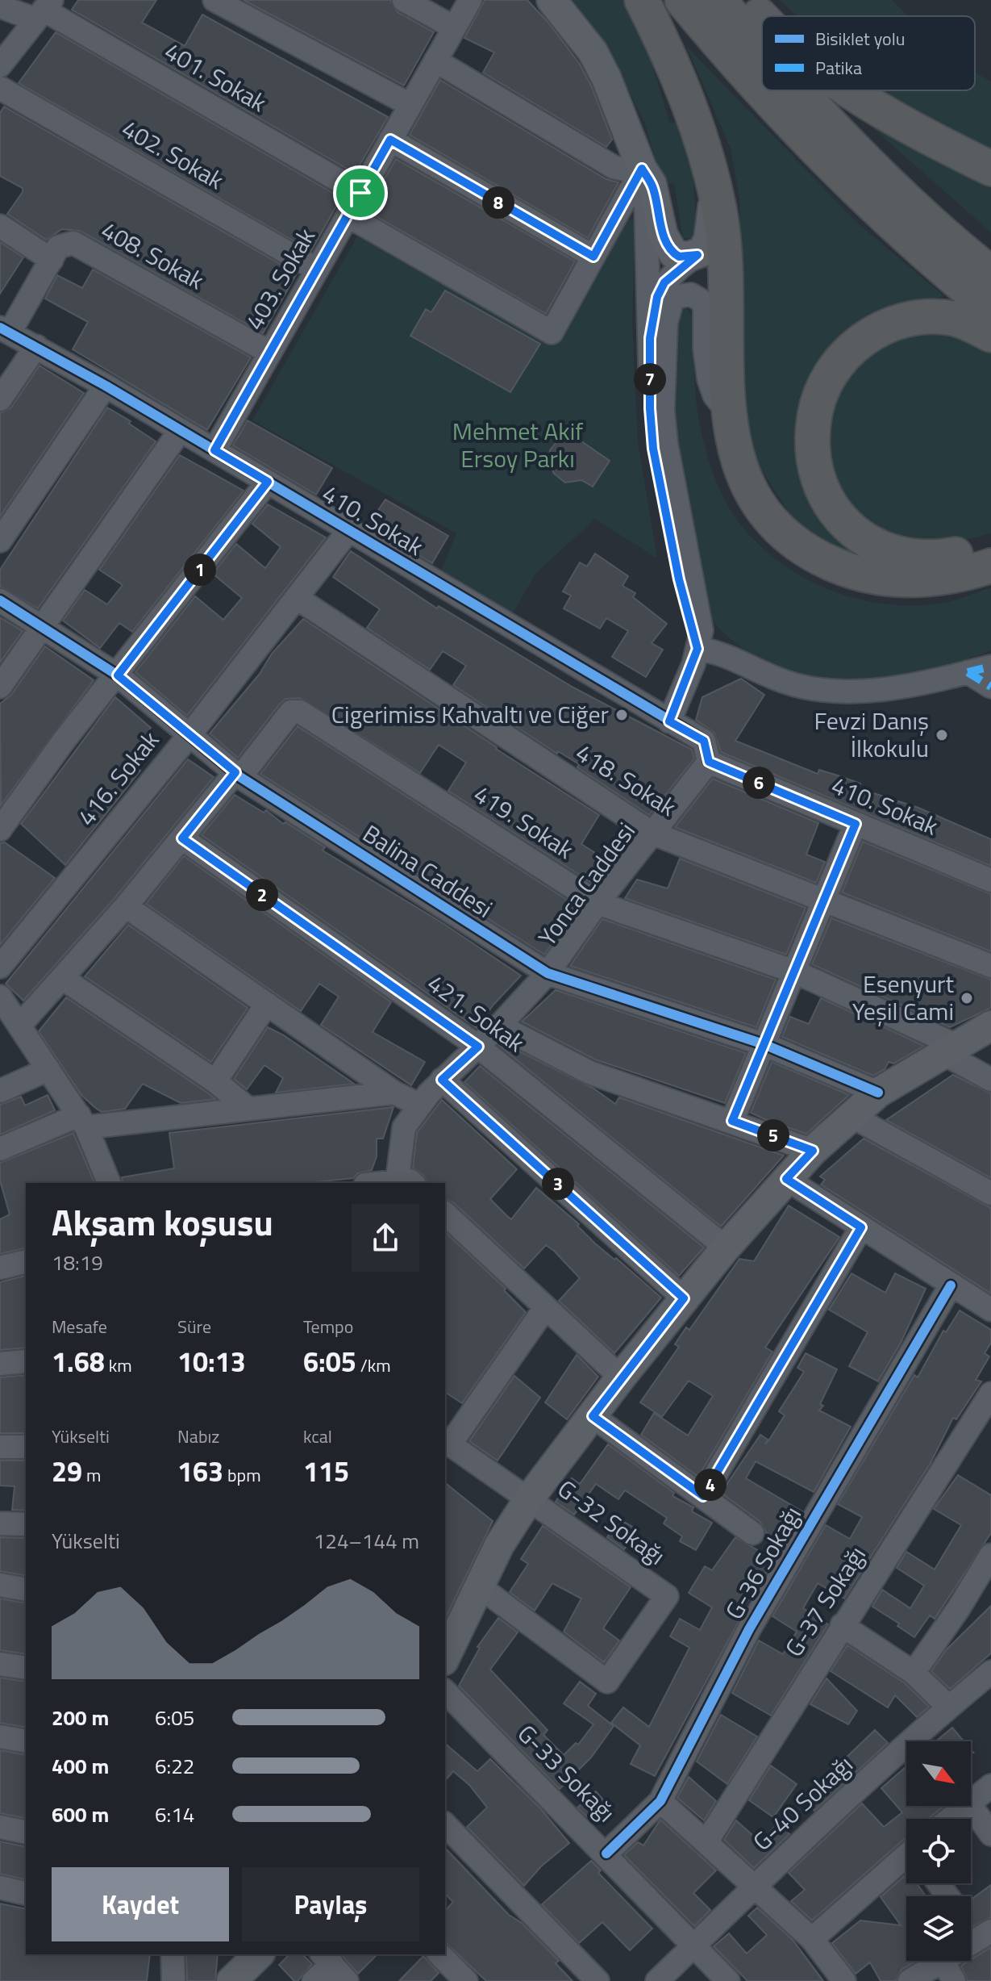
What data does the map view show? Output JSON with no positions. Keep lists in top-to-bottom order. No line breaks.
{"streets":{"street":["401. Sokak","402. Sokak","408. Sokak","403. Sokak","410. Sokak","416. Sokak","418. Sokak","419. Sokak","Balina Caddesi","Yonca Caddesi","421. Sokak","G-32 Sokağı","G-36 Sokağı","G-37 Sokağı","G-33 Sokağı","G-40 Sokağı"]},"crossings":[["401. Sokak","403. Sokak"],["402. Sokak","403. Sokak"],["408. Sokak","403. Sokak"],["408. Sokak","410. Sokak"],["403. Sokak","410. Sokak"],["410. Sokak","416. Sokak"],["410. Sokak","Yonca Caddesi"],["416. Sokak","418. Sokak"],["416. Sokak","Balina Caddesi"],["418. Sokak","Yonca Caddesi"],["419. Sokak","Balina Caddesi"],["419. Sokak","Yonca Caddesi"],["Balina Caddesi","Yonca Caddesi"],["Yonca Caddesi","421. Sokak"],["G-36 Sokağı","G-33 Sokağı"],["G-33 Sokağı","G-40 Sokağı"]],"parks":["Mehmet Akif Ersoy Parkı"],"places":["Cigerimiss Kahvaltı ve Ciğer","Fevzi Danış İlkokulu","Esenyurt Yeşil Cami"],"legend":["Bisiklet yolu","Patika"],"north":"bottom right","page":{"pins":["8","7","1","6","2","5","3","4"],"heading":["Akşam koşusu","18:19"],"stats":[["Mesafe","1.68 km"],["Süre","10:13"],["Tempo","6:05 /km"],["Yükselti","29 m"],["Nabız","163 bpm"],["kcal","115"]],"chart":["Yükselti","124–144 m"],"list":[{"name":"200 m","note":"6:05"},{"name":"400 m","note":"6:22"},{"name":"600 m","note":"6:14"}],"buttons":["Kaydet","Paylaş"]}}
